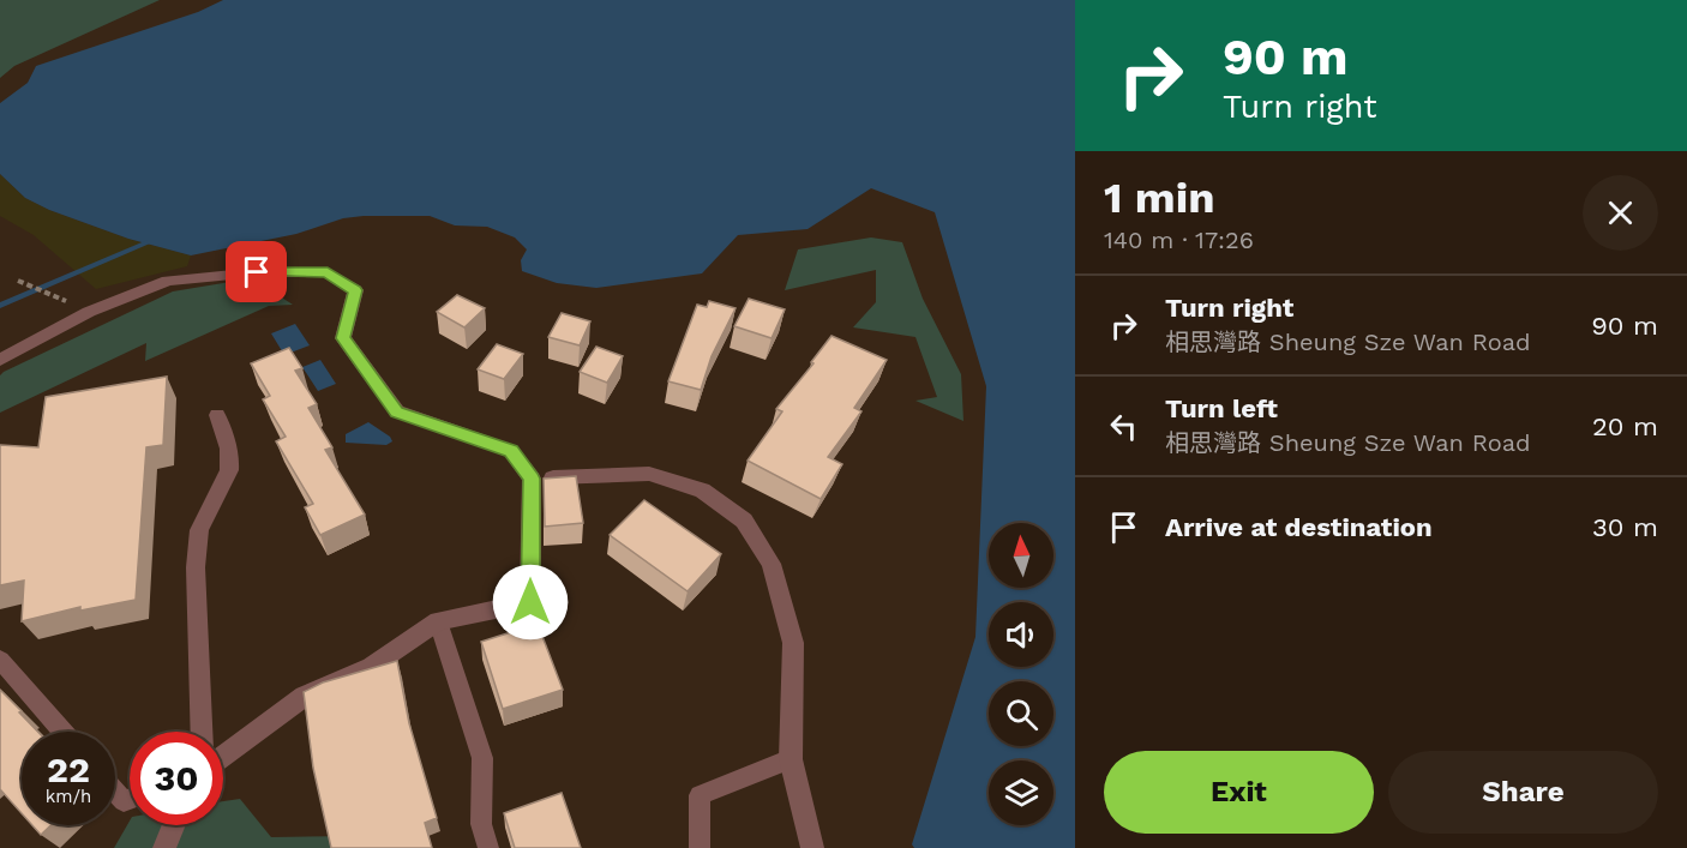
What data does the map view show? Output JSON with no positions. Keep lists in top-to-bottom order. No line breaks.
{"north":"top","page":{"turn":["90 m","Turn right"],"heading":["1 min","140 m · 17:26"],"list":[{"name":"Turn right","note":"相思灣路 Sheung Sze Wan Road","value":"90 m"},{"name":"Turn left","note":"相思灣路 Sheung Sze Wan Road","value":"20 m"},{"name":"Arrive at destination","value":"30 m"}],"speed":"22 km/h","limit":"30","buttons":["Exit","Share"]}}
